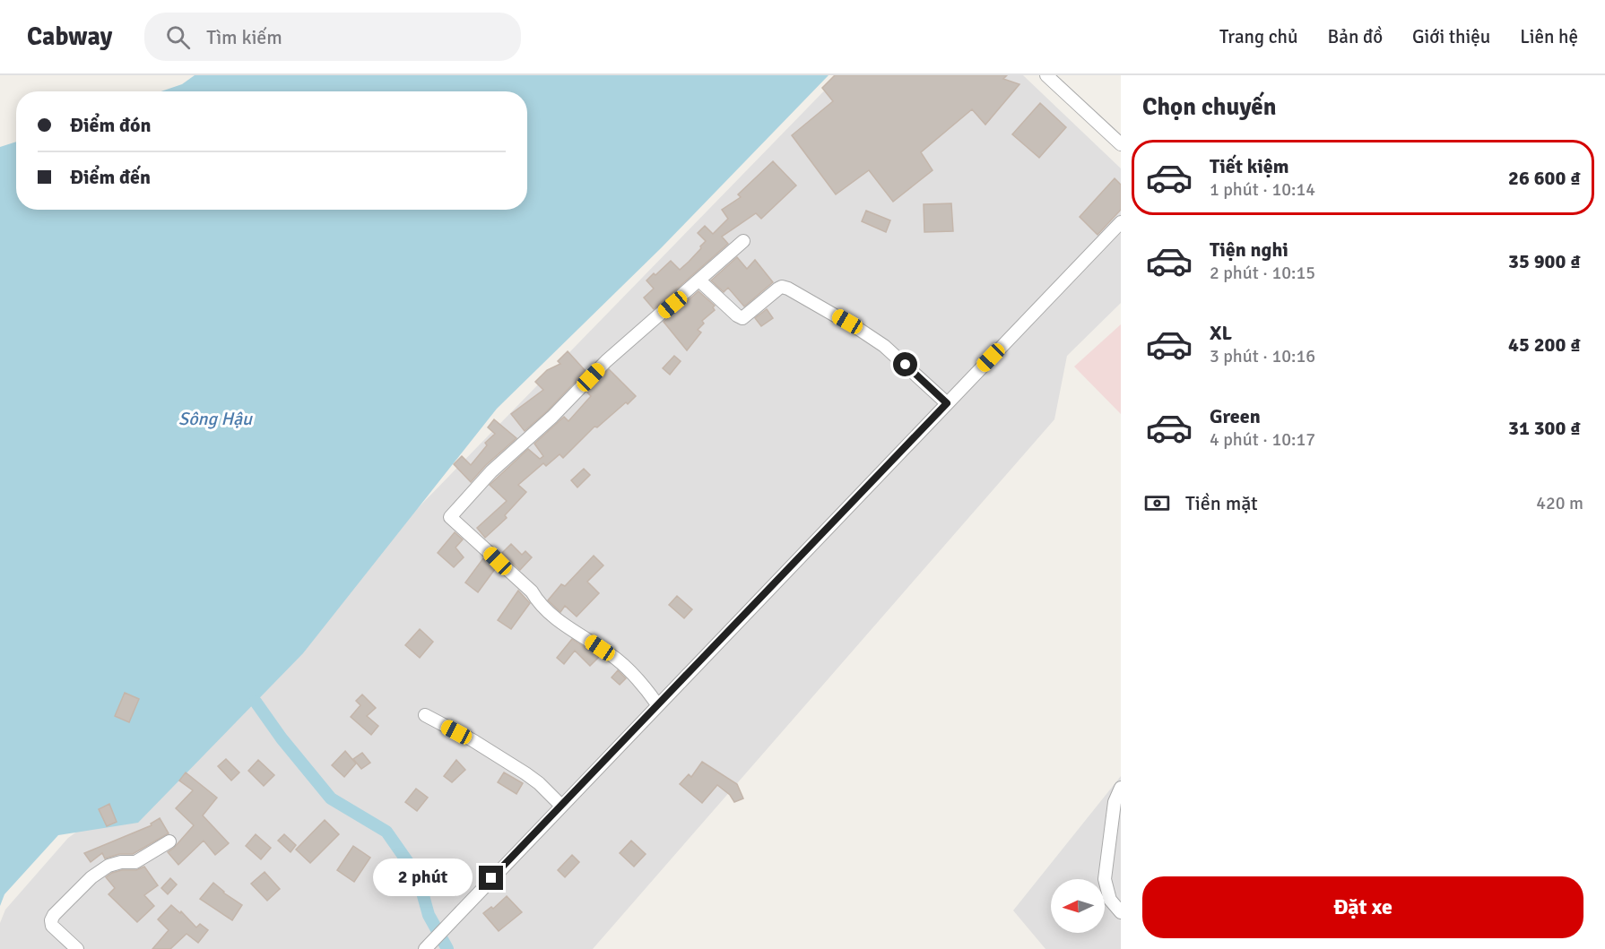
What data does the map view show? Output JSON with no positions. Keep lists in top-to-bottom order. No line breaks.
{"water":["Sông Hậu"],"north":"left","page":{"header":"Cabway","search":"Tìm kiếm","nav":["Trang chủ","Bản đồ","Giới thiệu","Liên hệ"],"heading":"Chọn chuyến","banner":["Điểm đón","Điểm đến"],"list":[{"name":"Tiết kiệm","note":"1 phút · 10:14","value":"26 600 ₫"},{"name":"Tiện nghi","note":"2 phút · 10:15","value":"35 900 ₫"},{"name":"XL","note":"3 phút · 10:16","value":"45 200 ₫"},{"name":"Green","note":"4 phút · 10:17","value":"31 300 ₫"}],"pay":["Tiền mặt","420 m"],"bubble":"2 phút","buttons":"Đặt xe"}}
